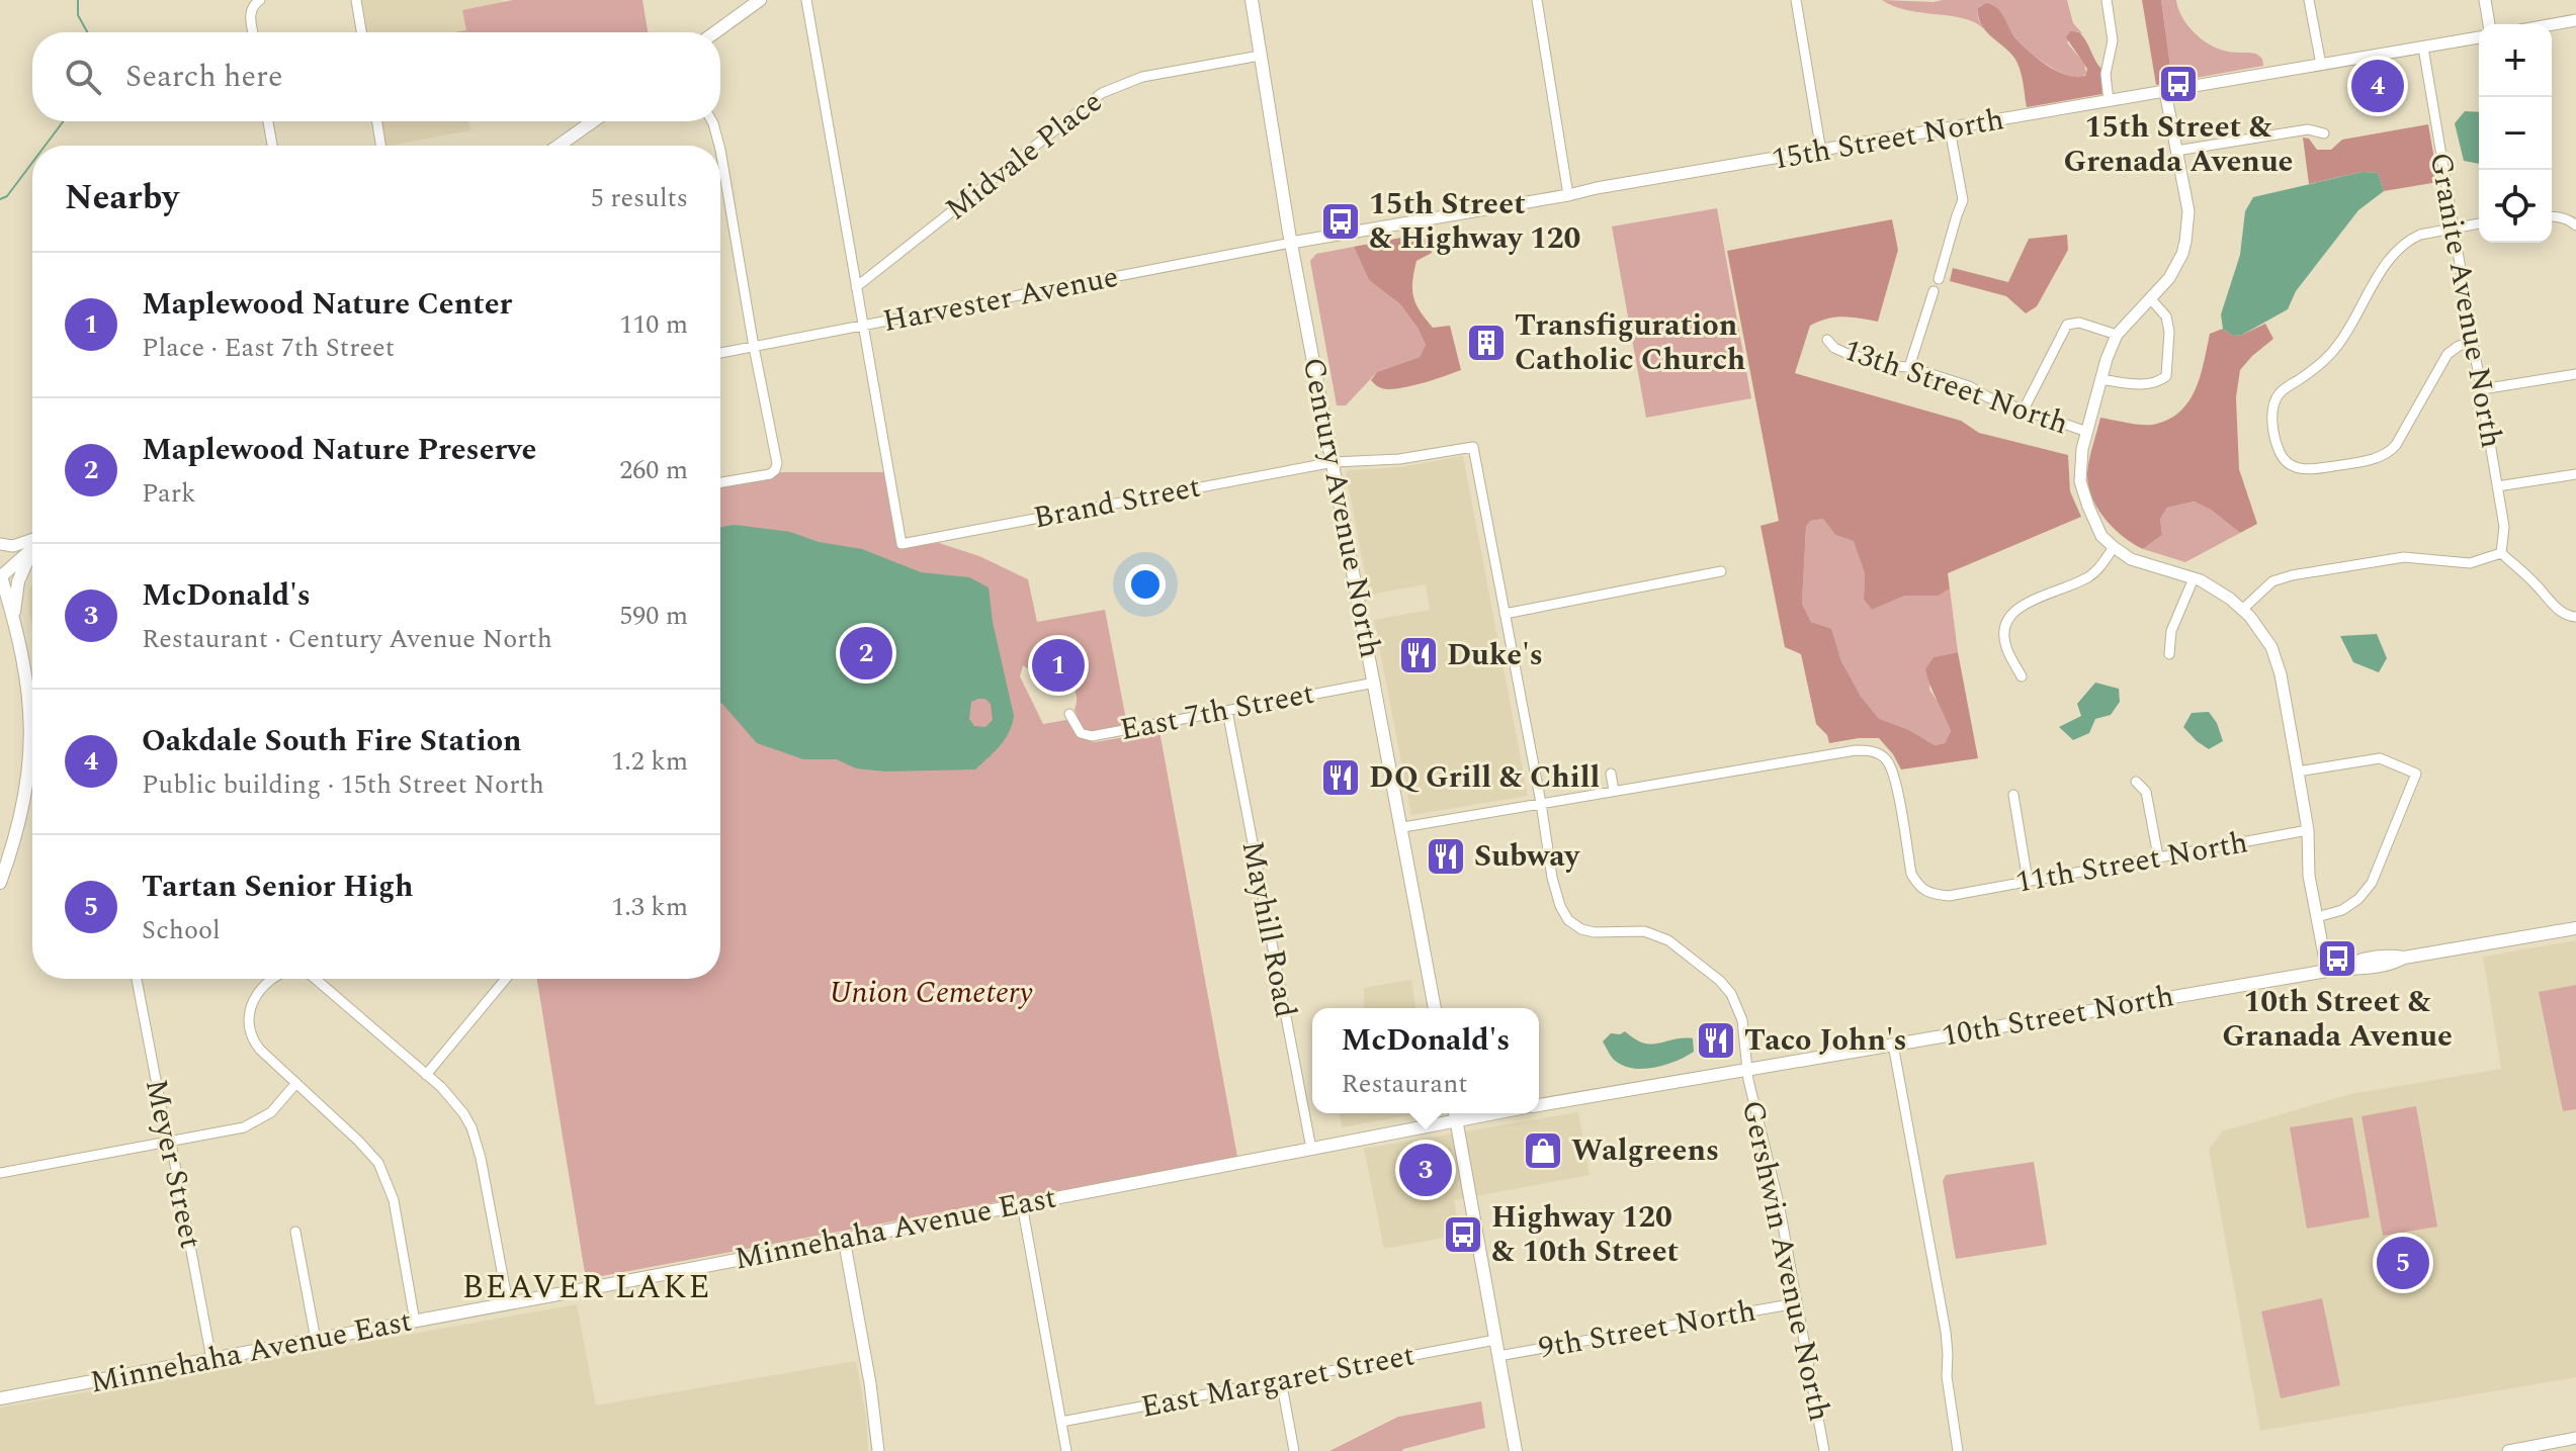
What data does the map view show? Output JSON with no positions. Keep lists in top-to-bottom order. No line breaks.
{"streets":{"main road":["Century Avenue North","10th Street North","Minnehaha Avenue East"],"street":["15th Street North","Midvale Place","Harvester Avenue","Granite Avenue North","13th Street North","Brand Street","East 7th Street","11th Street North","Mayhill Road","Meyer Street","Gershwin Avenue North","9th Street North","East Margaret Street"]},"crossings":[["15th Street North","Harvester Avenue"],["15th Street North","Granite Avenue North"],["15th Street North","Century Avenue North"],["Midvale Place","Century Avenue North"],["Harvester Avenue","Brand Street"],["Harvester Avenue","Century Avenue North"],["Brand Street","Century Avenue North"],["Brand Street","Gershwin Avenue North"],["Century Avenue North","East 7th Street"],["East 7th Street","Mayhill Road"],["Mayhill Road","Minnehaha Avenue East"],["10th Street North","Gershwin Avenue North"],["Meyer Street","Minnehaha Avenue East"],["Gershwin Avenue North","9th Street North"]],"districts":["BEAVER LAKE"],"parks":["Union Cemetery"],"places":{"bus stop":["15th Street & Grenada Avenue","15th Street & Highway 120","10th Street & Granada Avenue","Highway 120 & 10th Street"],"building":["Transfiguration Catholic Church"],"restaurant":["Duke's","DQ Grill & Chill","Subway","Taco John's"],"shop":["Walgreens"]},"page":{"map_buttons":["+","−"],"search":"Search here","pins":["4","2","1","3","5"],"heading":["Nearby","5 results"],"list":[{"mark":"1","name":"Maplewood Nature Center","note":"Place · East 7th Street","value":"110 m"},{"mark":"2","name":"Maplewood Nature Preserve","note":"Park","value":"260 m"},{"mark":"3","name":"McDonald's","note":"Restaurant · Century Avenue North","value":"590 m"},{"mark":"4","name":"Oakdale South Fire Station","note":"Public building · 15th Street North","value":"1.2 km"},{"mark":"5","name":"Tartan Senior High","note":"School","value":"1.3 km"}],"popup":["McDonald's","Restaurant"]}}
